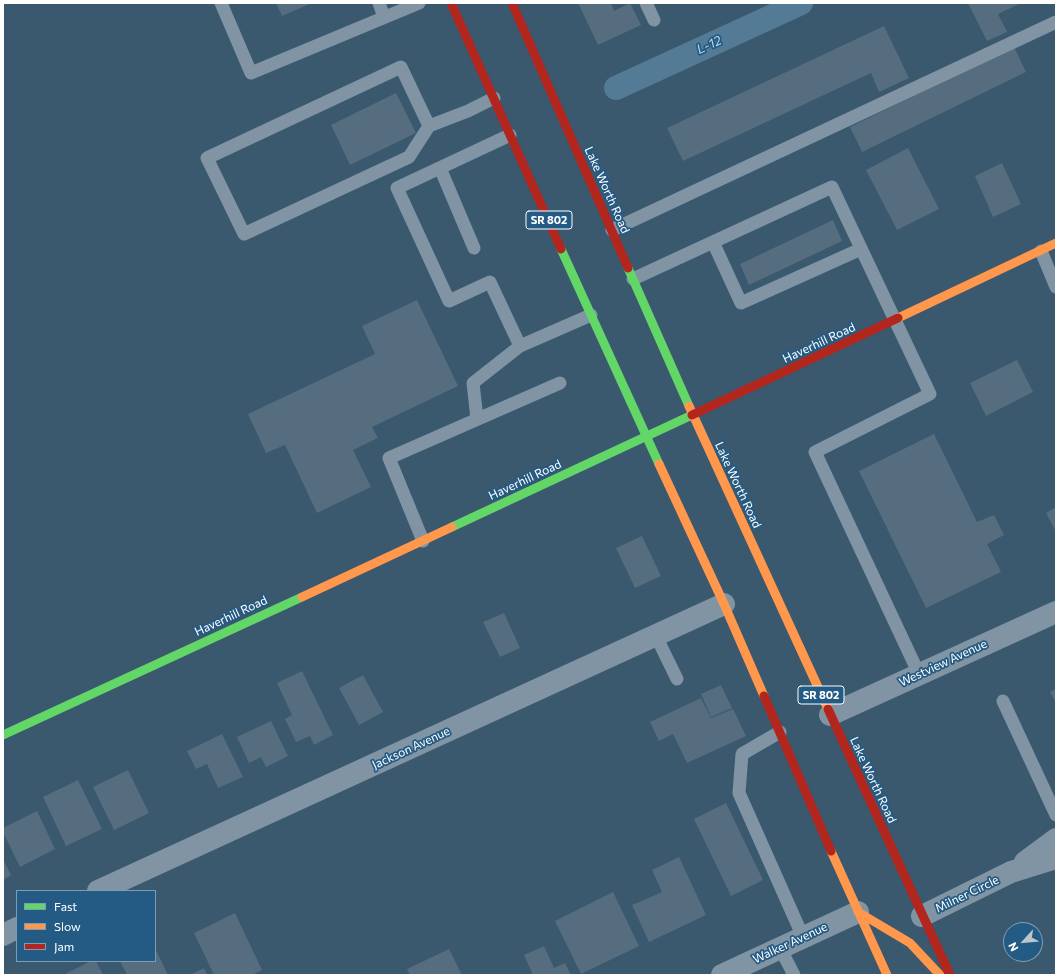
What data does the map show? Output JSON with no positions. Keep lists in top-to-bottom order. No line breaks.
{"streets":{"main road":["Lake Worth Road","SR 802","Haverhill Road"],"street":["Westview Avenue","Jackson Avenue","Milner Circle","Walker Avenue"]},"crossings":[["Lake Worth Road","Haverhill Road"],["Lake Worth Road","Westview Avenue"],["Lake Worth Road","Milner Circle"],["SR 802","Haverhill Road"],["SR 802","Jackson Avenue"],["SR 802","Walker Avenue"]],"water":["L-12"],"legend":["Fast","Slow","Jam"],"north":"bottom left"}
